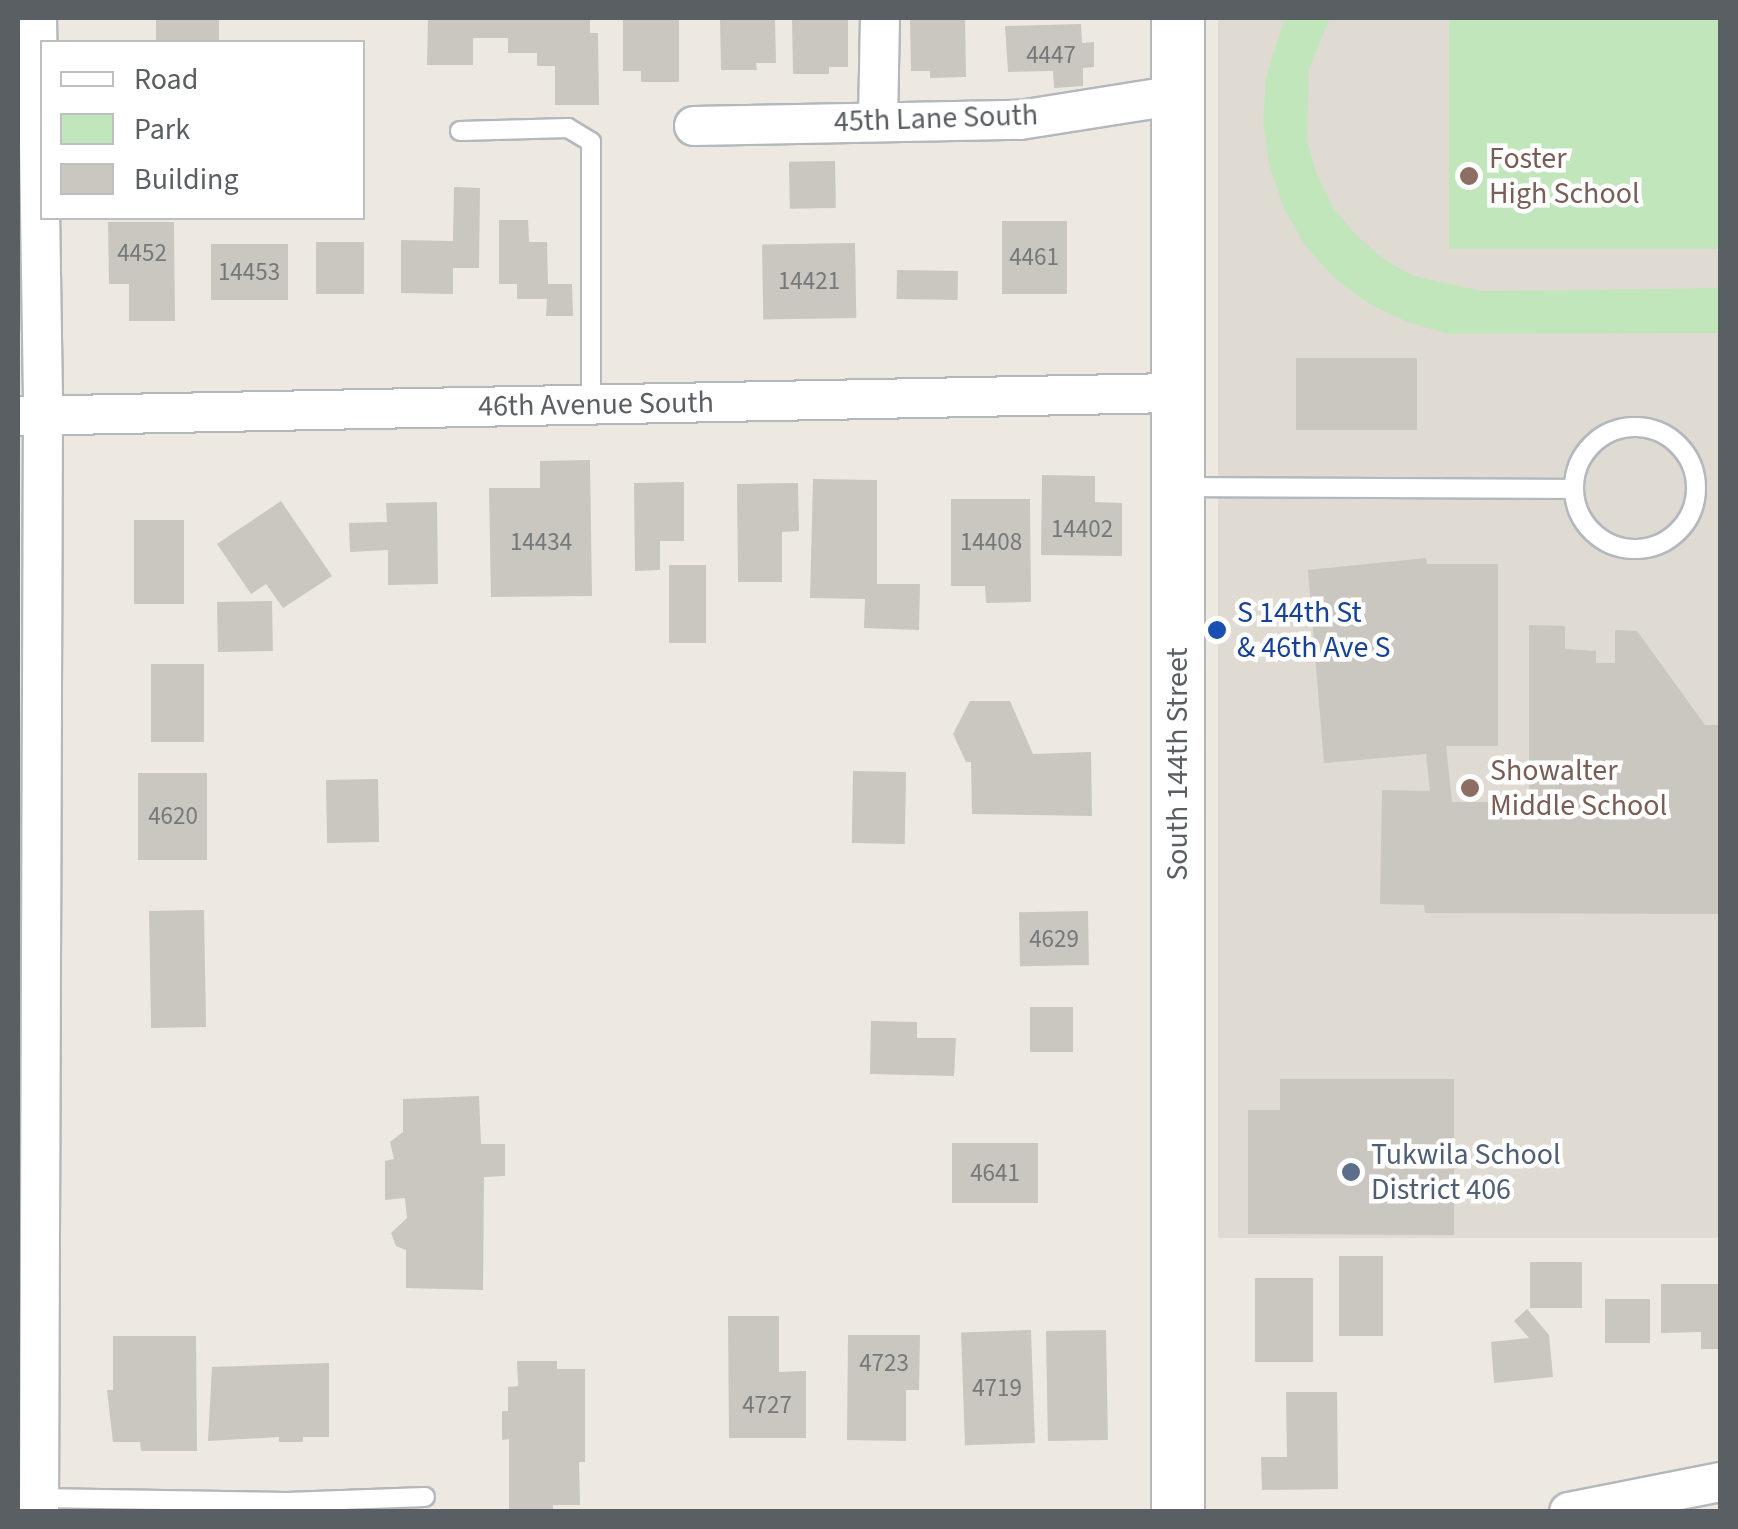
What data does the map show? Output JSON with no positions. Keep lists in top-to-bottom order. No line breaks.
{"streets":{"street":["45th Lane South","46th Avenue South","South 144th Street"]},"crossings":[["45th Lane South","South 144th Street"],["46th Avenue South","South 144th Street"]],"places":["Foster High School","S 144th St & 46th Ave S","Showalter Middle School","Tukwila School District 406"],"house_numbers":["4447","4452","4461","14453","14421","14402","14434","14408","4620","4629","4641","4723","4719","4727"],"legend":["Road","Park","Building"]}
